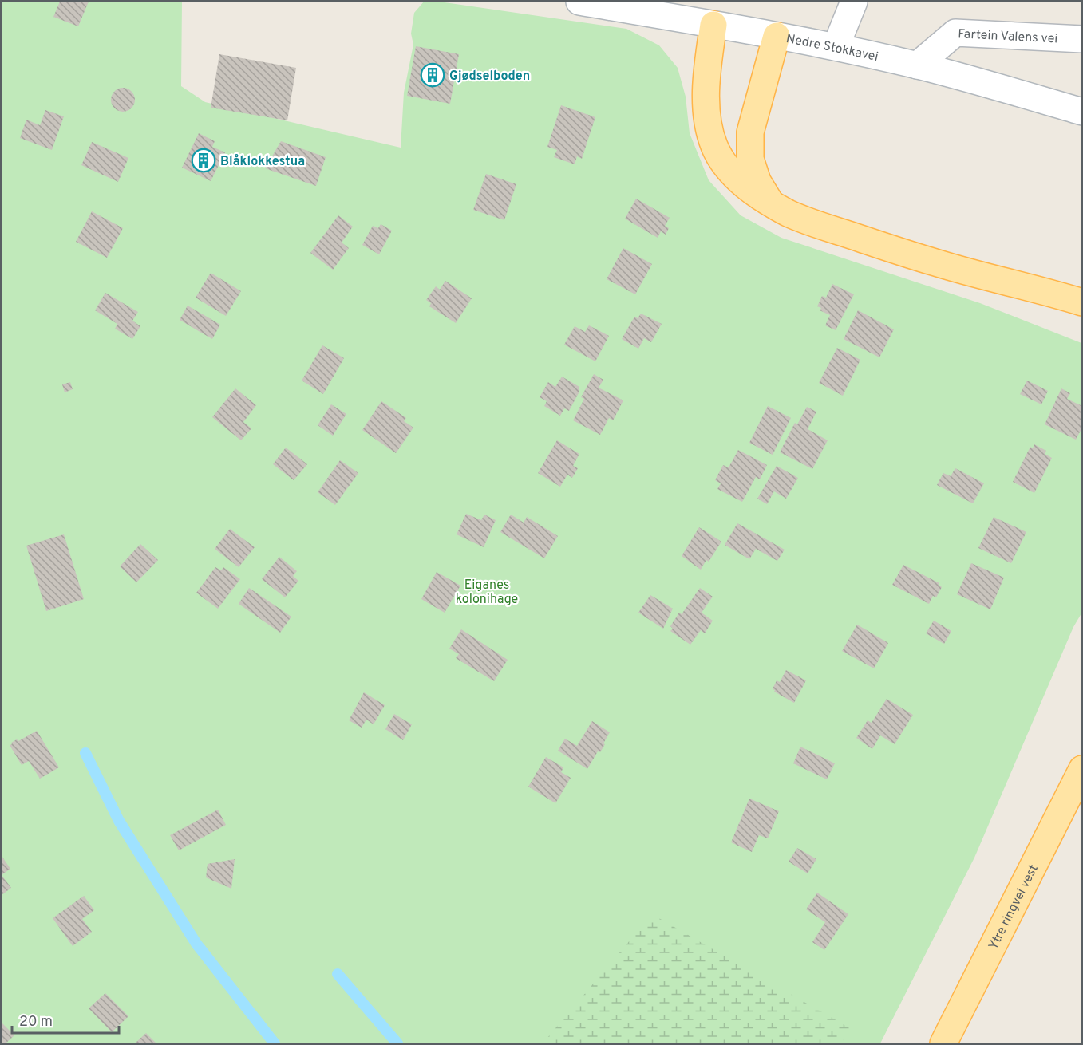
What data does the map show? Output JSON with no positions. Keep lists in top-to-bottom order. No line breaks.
{"streets":{"main road":["Fartein Valens vei","Nedre Stokkavei","Ytre ringvei vest"]},"crossings":[["Fartein Valens vei","Nedre Stokkavei"]],"parks":["Eiganes kolonihage"],"places":{"building":["Gjødselboden","Blåklokkestua"]},"scale_bar":"20 m"}
